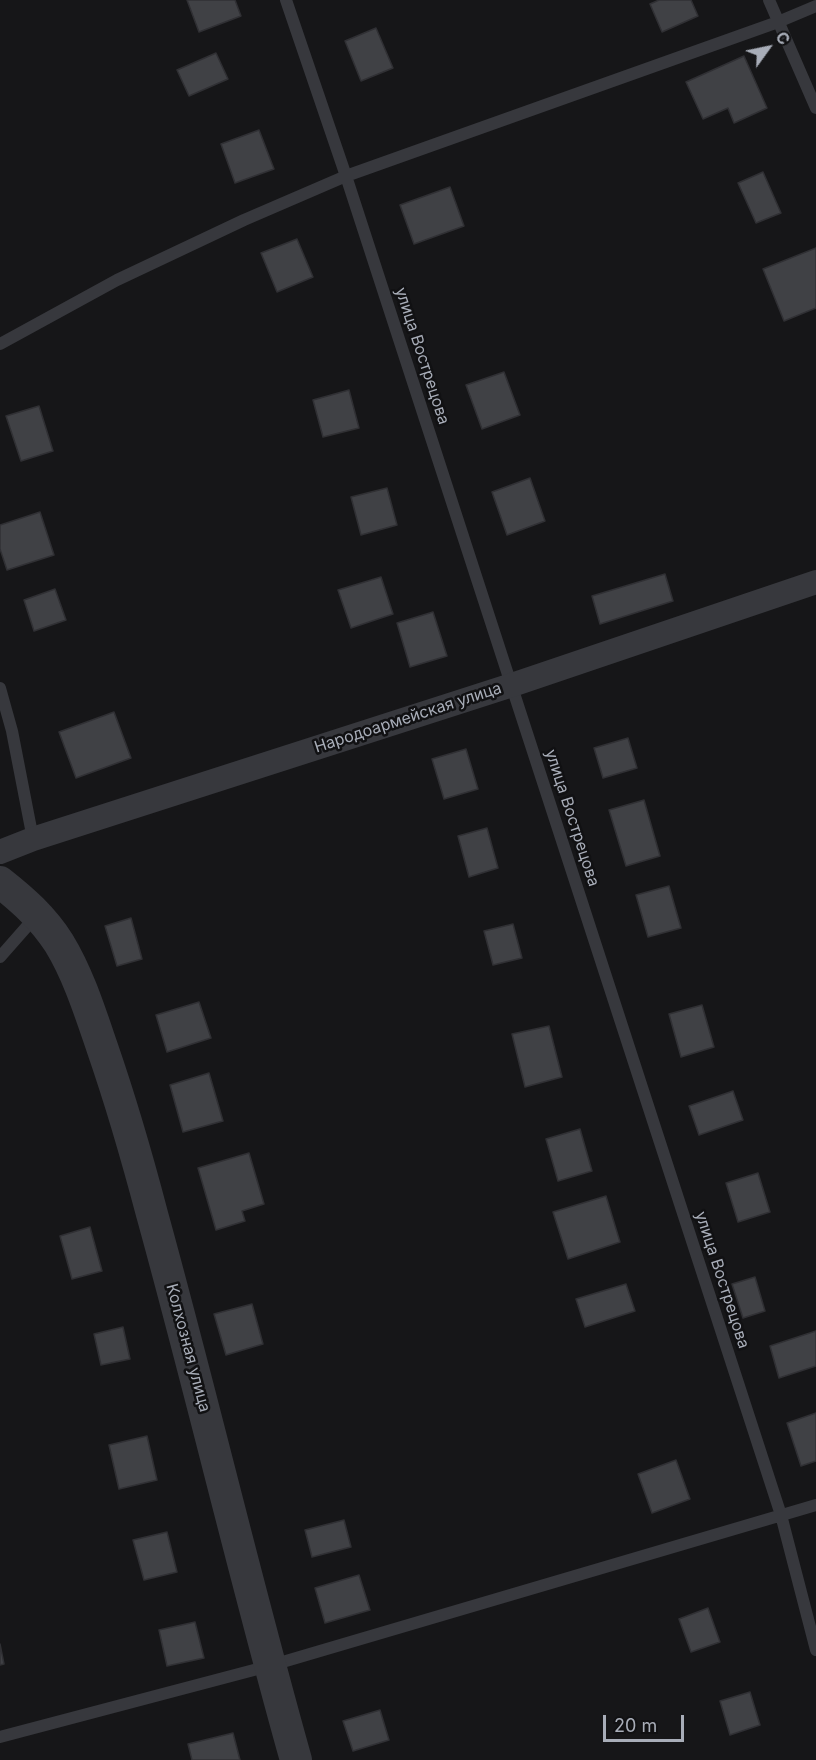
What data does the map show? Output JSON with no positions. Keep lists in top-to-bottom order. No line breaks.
{"streets":{"street":["Народоармейская улица","Колхозная улица"],"lane":["улица Вострецова"]},"crossings":[["улица Вострецова","Народоармейская улица"]],"scale_bar":"20 m","north":"top right"}
